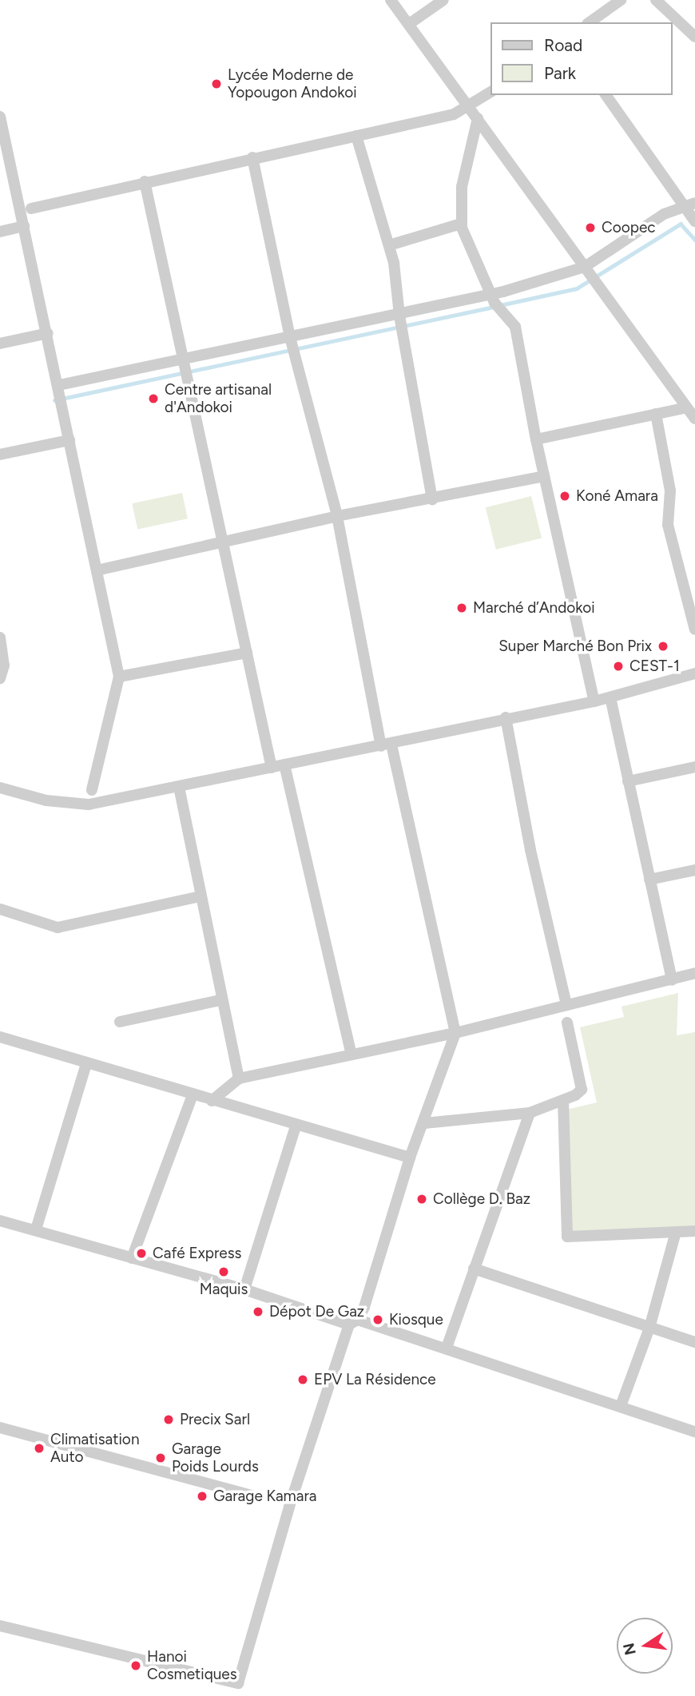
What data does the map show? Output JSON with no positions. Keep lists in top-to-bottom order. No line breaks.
{"places":["Lycée Moderne de Yopougon Andokoi","Coopec","Centre artisanal d'Andokoi","Koné Amara","Marché d’Andokoi","Super Marché Bon Prix","CEST-1","Collège D. Baz","Café Express","Maquis","Dépot De Gaz","Kiosque","EPV La Résidence","Precix Sarl","Climatisation Auto","Garage Poids Lourds","Garage Kamara","Hanoi Cosmetiques"],"legend":["Road","Park"],"north":"left"}
